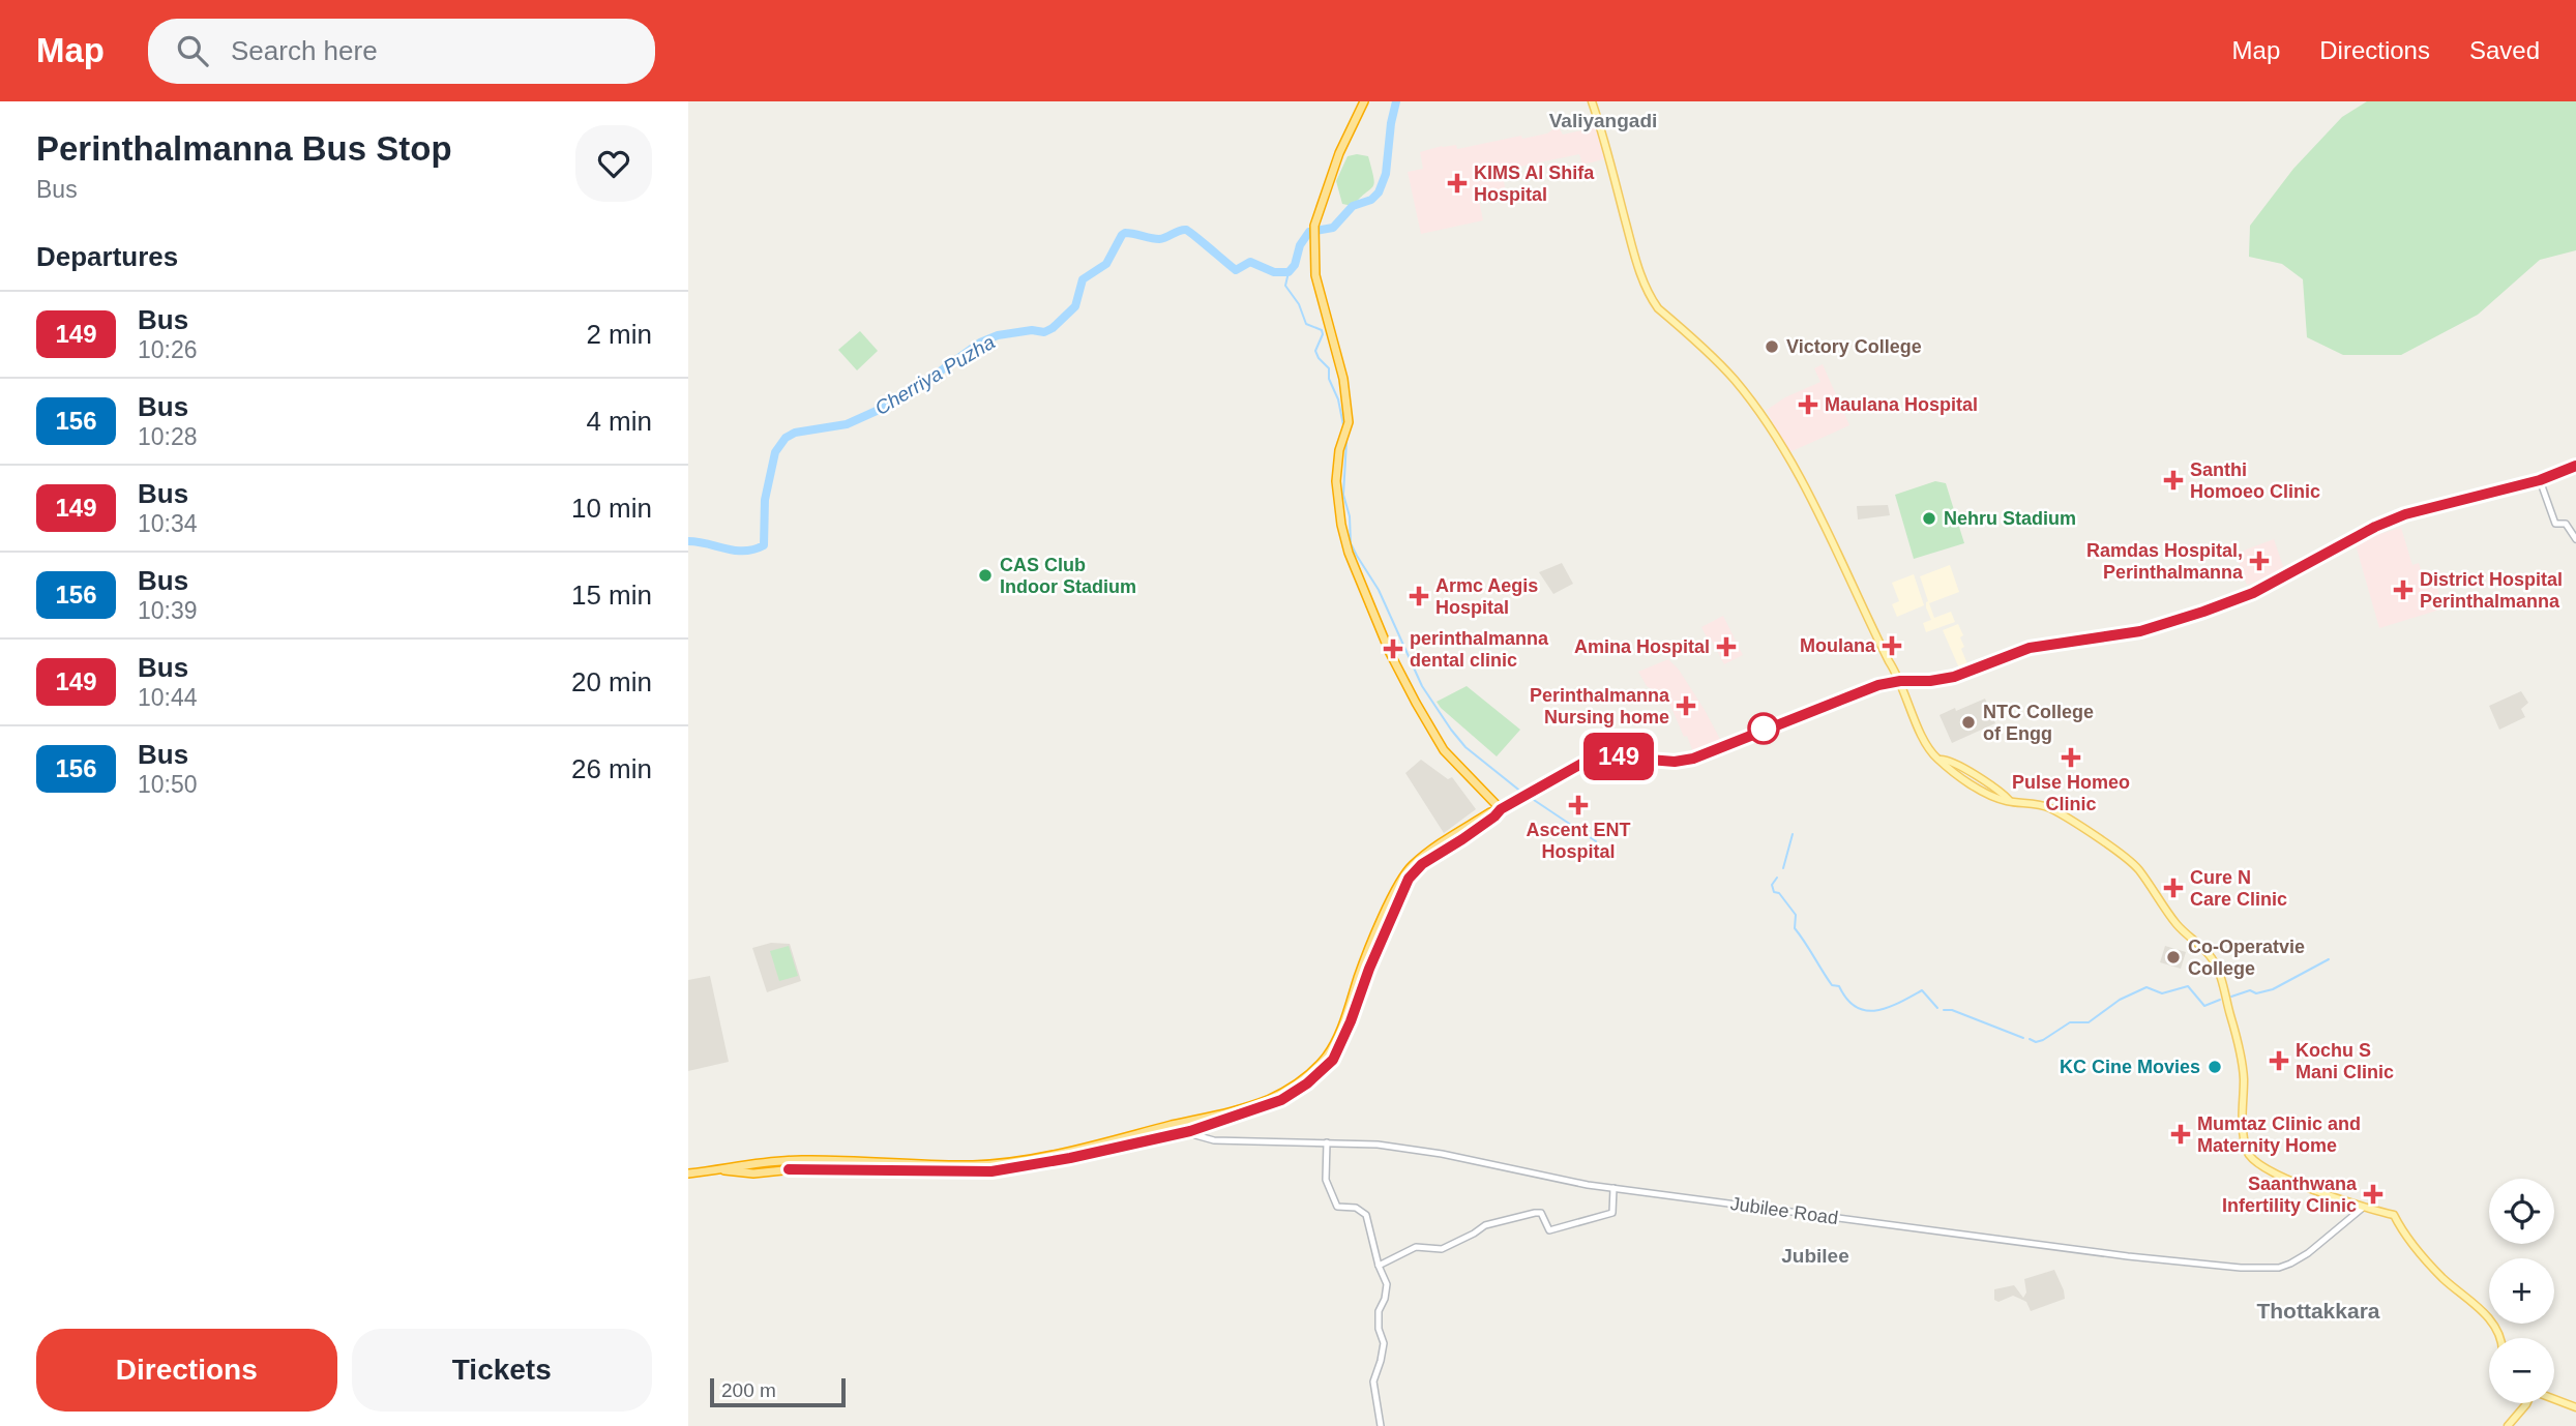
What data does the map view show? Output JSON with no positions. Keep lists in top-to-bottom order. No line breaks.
{"streets":{"main road":["Jubilee Road"]},"districts":["Valiyangadi","Jubilee","Thottakkara"],"water":["Cherriya Puzha"],"places":{"health":["KIMS Al Shifa Hospital","Maulana Hospital","Santhi Homoeo Clinic","Ramdas Hospital, Perinthalmanna","District Hospital Perinthalmanna","Armc Aegis Hospital","Moulana","Amina Hospital","perinthalmanna dental clinic","Perinthalmanna Nursing home","Pulse Homeo Clinic","Ascent ENT Hospital","Cure N Care Clinic","Kochu S Mani Clinic","Mumtaz Clinic and Maternity Home","Saanthwana Infertility Clinic"],"other":["Victory College","Nehru Stadium","CAS Club Indoor Stadium","NTC College of Engg","Co-Operatvie College","KC Cine Movies"]},"lines":["bus line 149"],"scale_bar":"200 m","page":{"header":"Map","search":"Search here","nav":["Map","Directions","Saved"],"heading":[["Perinthalmanna Bus Stop","Bus"],"Departures"],"on_map":"149","list":[{"mark":"149","name":"Bus","note":"10:26","value":"2 min"},{"mark":"156","name":"Bus","note":"10:28","value":"4 min"},{"mark":"149","name":"Bus","note":"10:34","value":"10 min"},{"mark":"156","name":"Bus","note":"10:39","value":"15 min"},{"mark":"149","name":"Bus","note":"10:44","value":"20 min"},{"mark":"156","name":"Bus","note":"10:50","value":"26 min"}],"map_buttons":["+","−"],"buttons":["Directions","Tickets"],"scale":"200 m"}}
